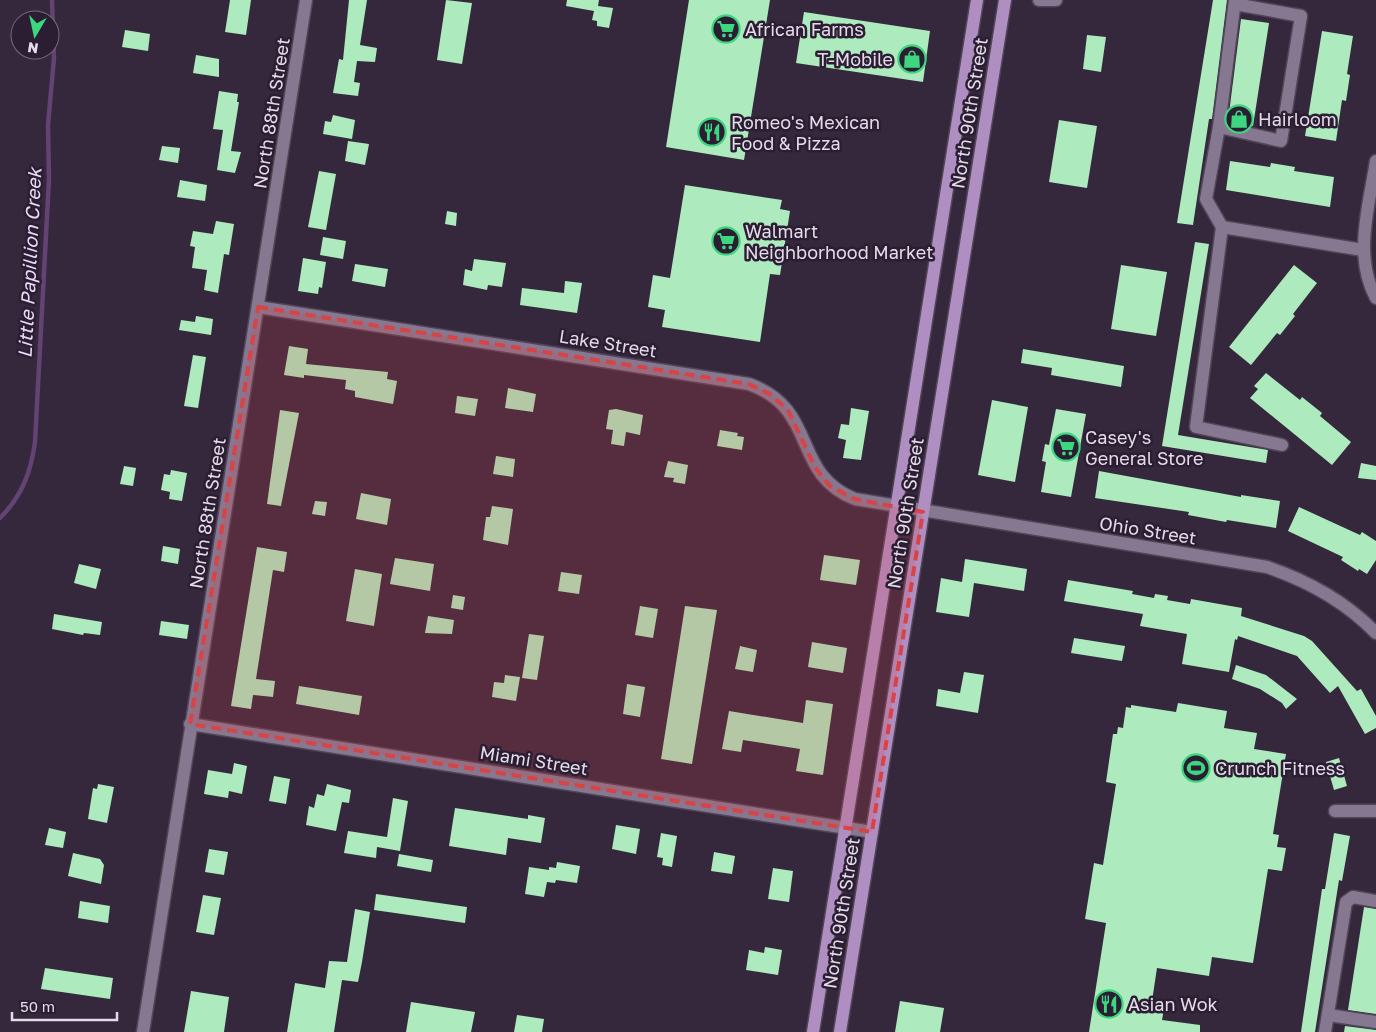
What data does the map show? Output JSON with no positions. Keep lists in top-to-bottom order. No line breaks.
{"streets":{"main road":["North 90th Street"],"street":["North 88th Street","Lake Street","Ohio Street","Miami Street"]},"crossings":[["North 88th Street","Lake Street"],["North 88th Street","Miami Street"],["North 90th Street","Lake Street"],["North 90th Street","Ohio Street"],["North 90th Street","Miami Street"],["Lake Street","Ohio Street"]],"water":["Little Papillion Creek"],"places":{"supermarket":["African Farms","Walmart Neighborhood Market","Casey's General Store"],"shop":["T-Mobile","Hairloom"],"restaurant":["Romeo's Mexican Food & Pizza","Asian Wok"],"sports":["Crunch Fitness"]},"scale_bar":"50 m","north":"bottom"}
